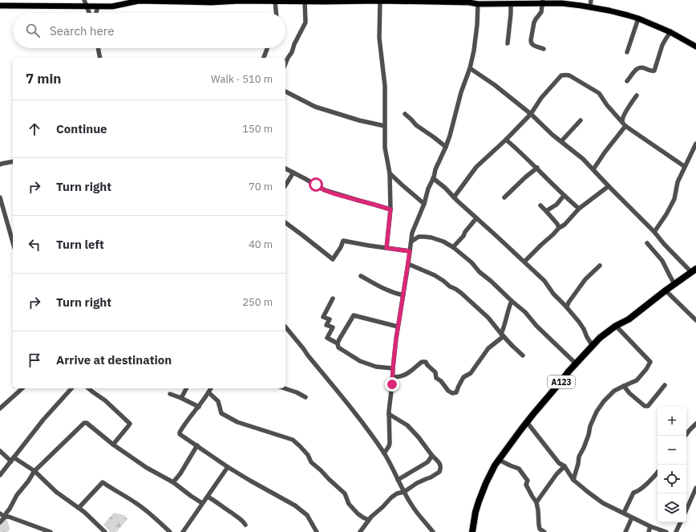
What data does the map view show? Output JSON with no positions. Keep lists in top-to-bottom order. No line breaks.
{"streets":{"highway":["A123"]},"page":{"search":"Search here","heading":["7 min","Walk · 510 m"],"list":[["Continue","150 m"],["Turn right","70 m"],["Turn left","40 m"],["Turn right","250 m"],"Arrive at destination"],"map_buttons":["+","−"]}}
